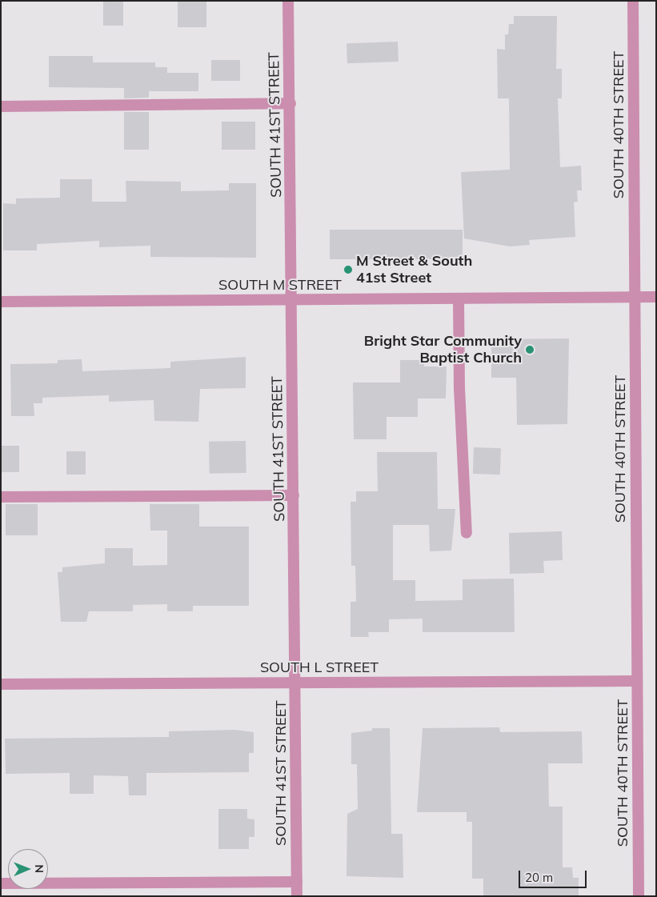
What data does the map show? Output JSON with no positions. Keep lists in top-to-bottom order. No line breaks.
{"streets":{"street":["SOUTH 41ST STREET","SOUTH 40TH STREET","SOUTH M STREET","SOUTH L STREET"]},"crossings":[["SOUTH 41ST STREET","SOUTH M STREET"],["SOUTH 41ST STREET","SOUTH L STREET"],["SOUTH 40TH STREET","SOUTH M STREET"],["SOUTH 40TH STREET","SOUTH L STREET"]],"places":["M Street & South 41st Street","Bright Star Community Baptist Church"],"scale_bar":"20 m","north":"right"}
